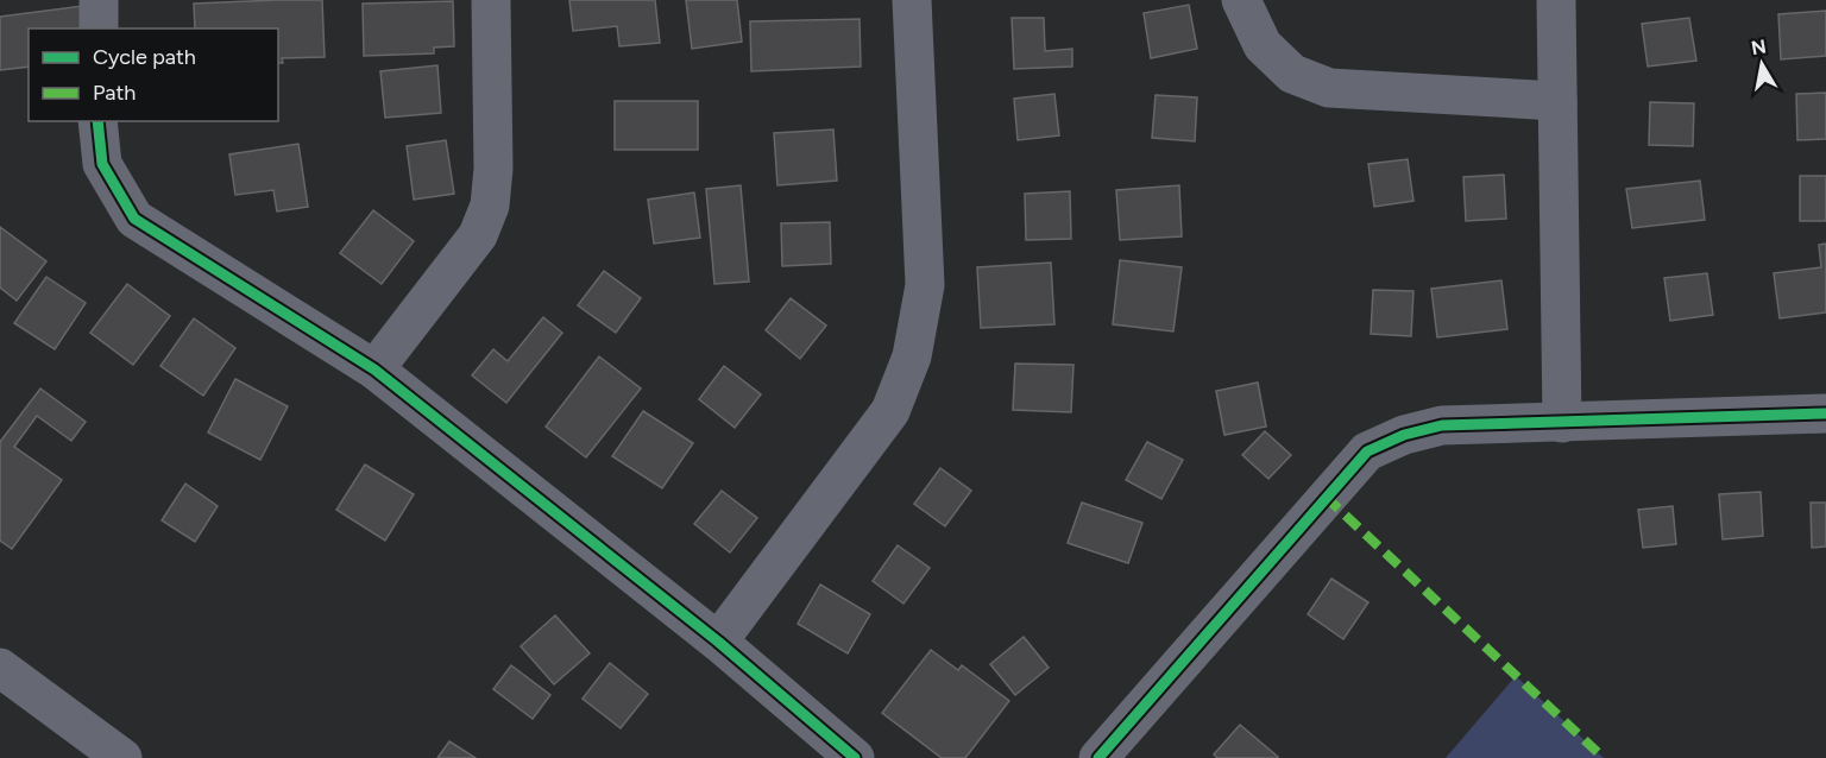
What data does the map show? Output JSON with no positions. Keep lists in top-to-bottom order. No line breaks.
{"legend":["Cycle path","Path"],"north":"top"}
